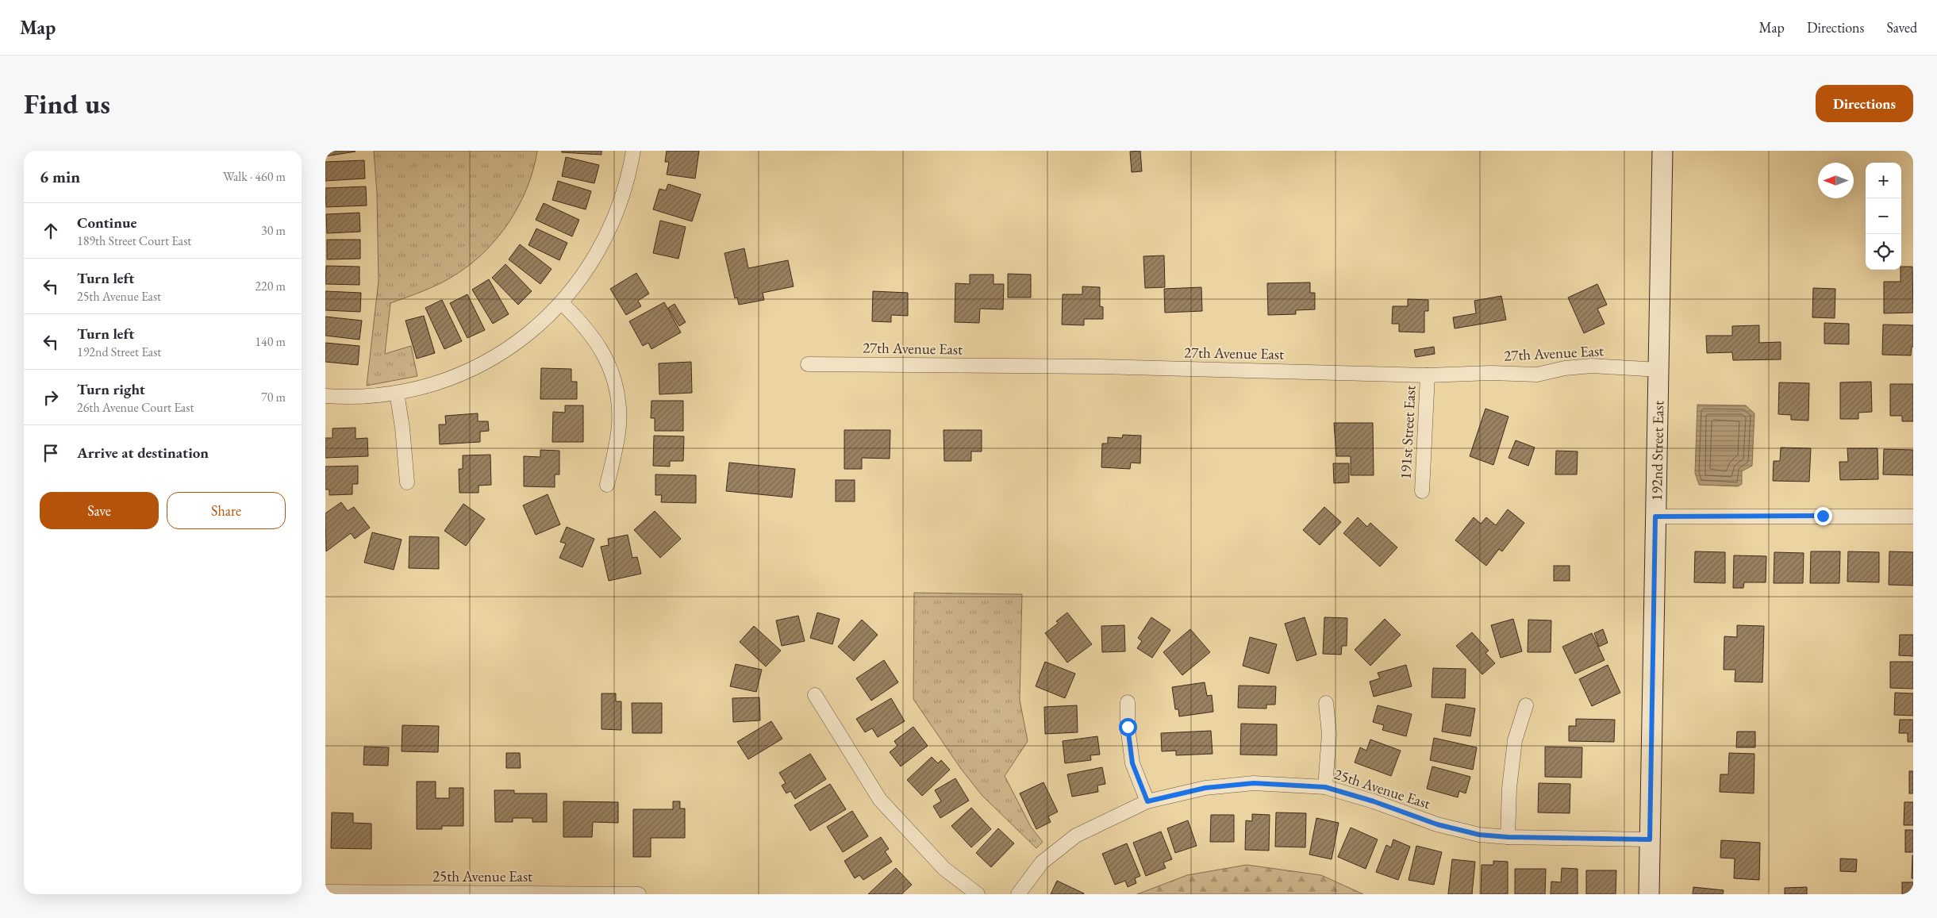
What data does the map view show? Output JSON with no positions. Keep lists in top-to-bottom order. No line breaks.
{"streets":{"street":["27th Avenue East","191st Street East","192nd Street East","25th Avenue East"]},"crossings":[["27th Avenue East","191st Street East"],["27th Avenue East","192nd Street East"],["192nd Street East","25th Avenue East"]],"north":"left","page":{"header":"Map","nav":["Map","Directions","Saved"],"buttons":["Directions",["Save","Share"]],"title":"Find us","heading":["6 min","Walk · 460 m"],"map_buttons":["+","−"],"list":[["Continue","189th Street Court East","30 m"],["Turn left","25th Avenue East","220 m"],["Turn left","192nd Street East","140 m"],["Turn right","26th Avenue Court East","70 m"],"Arrive at destination"]}}
